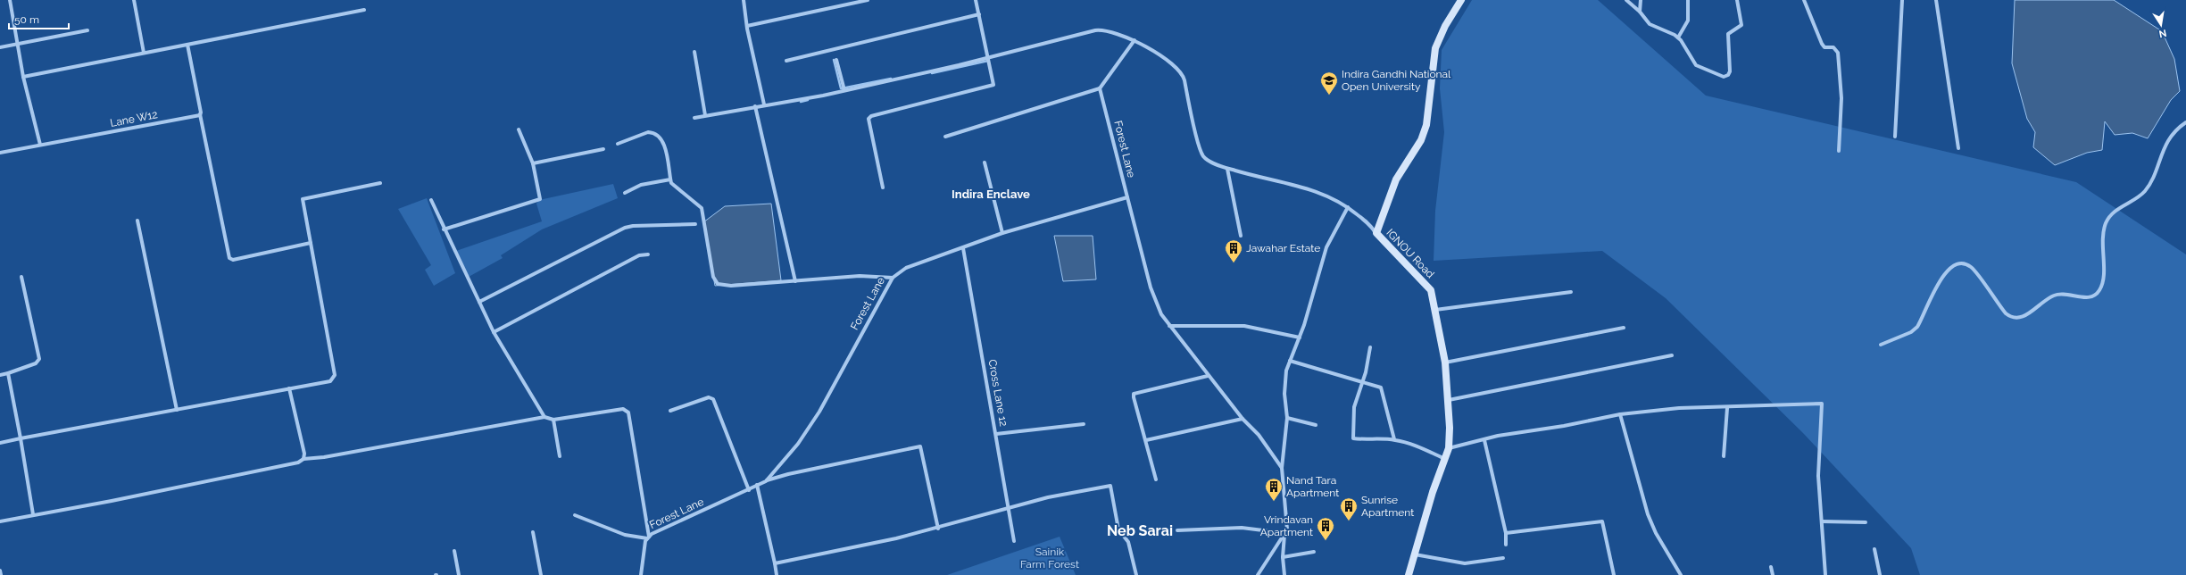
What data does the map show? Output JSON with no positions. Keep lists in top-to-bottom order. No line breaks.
{"streets":{"street":["Lane W12","Forest Lane","IGNOU Road","Cross Lane 12"]},"crossings":[["Forest Lane","Cross Lane 12"]],"districts":["Indira Enclave","Neb Sarai"],"parks":["Sainik Farm Forest"],"places":{"school or university":["Indira Gandhi National Open University"],"building":["Jawahar Estate","Nand Tara Apartment","Sunrise Apartment","Vrindavan Apartment"]},"scale_bar":"50 m","north":"bottom"}
